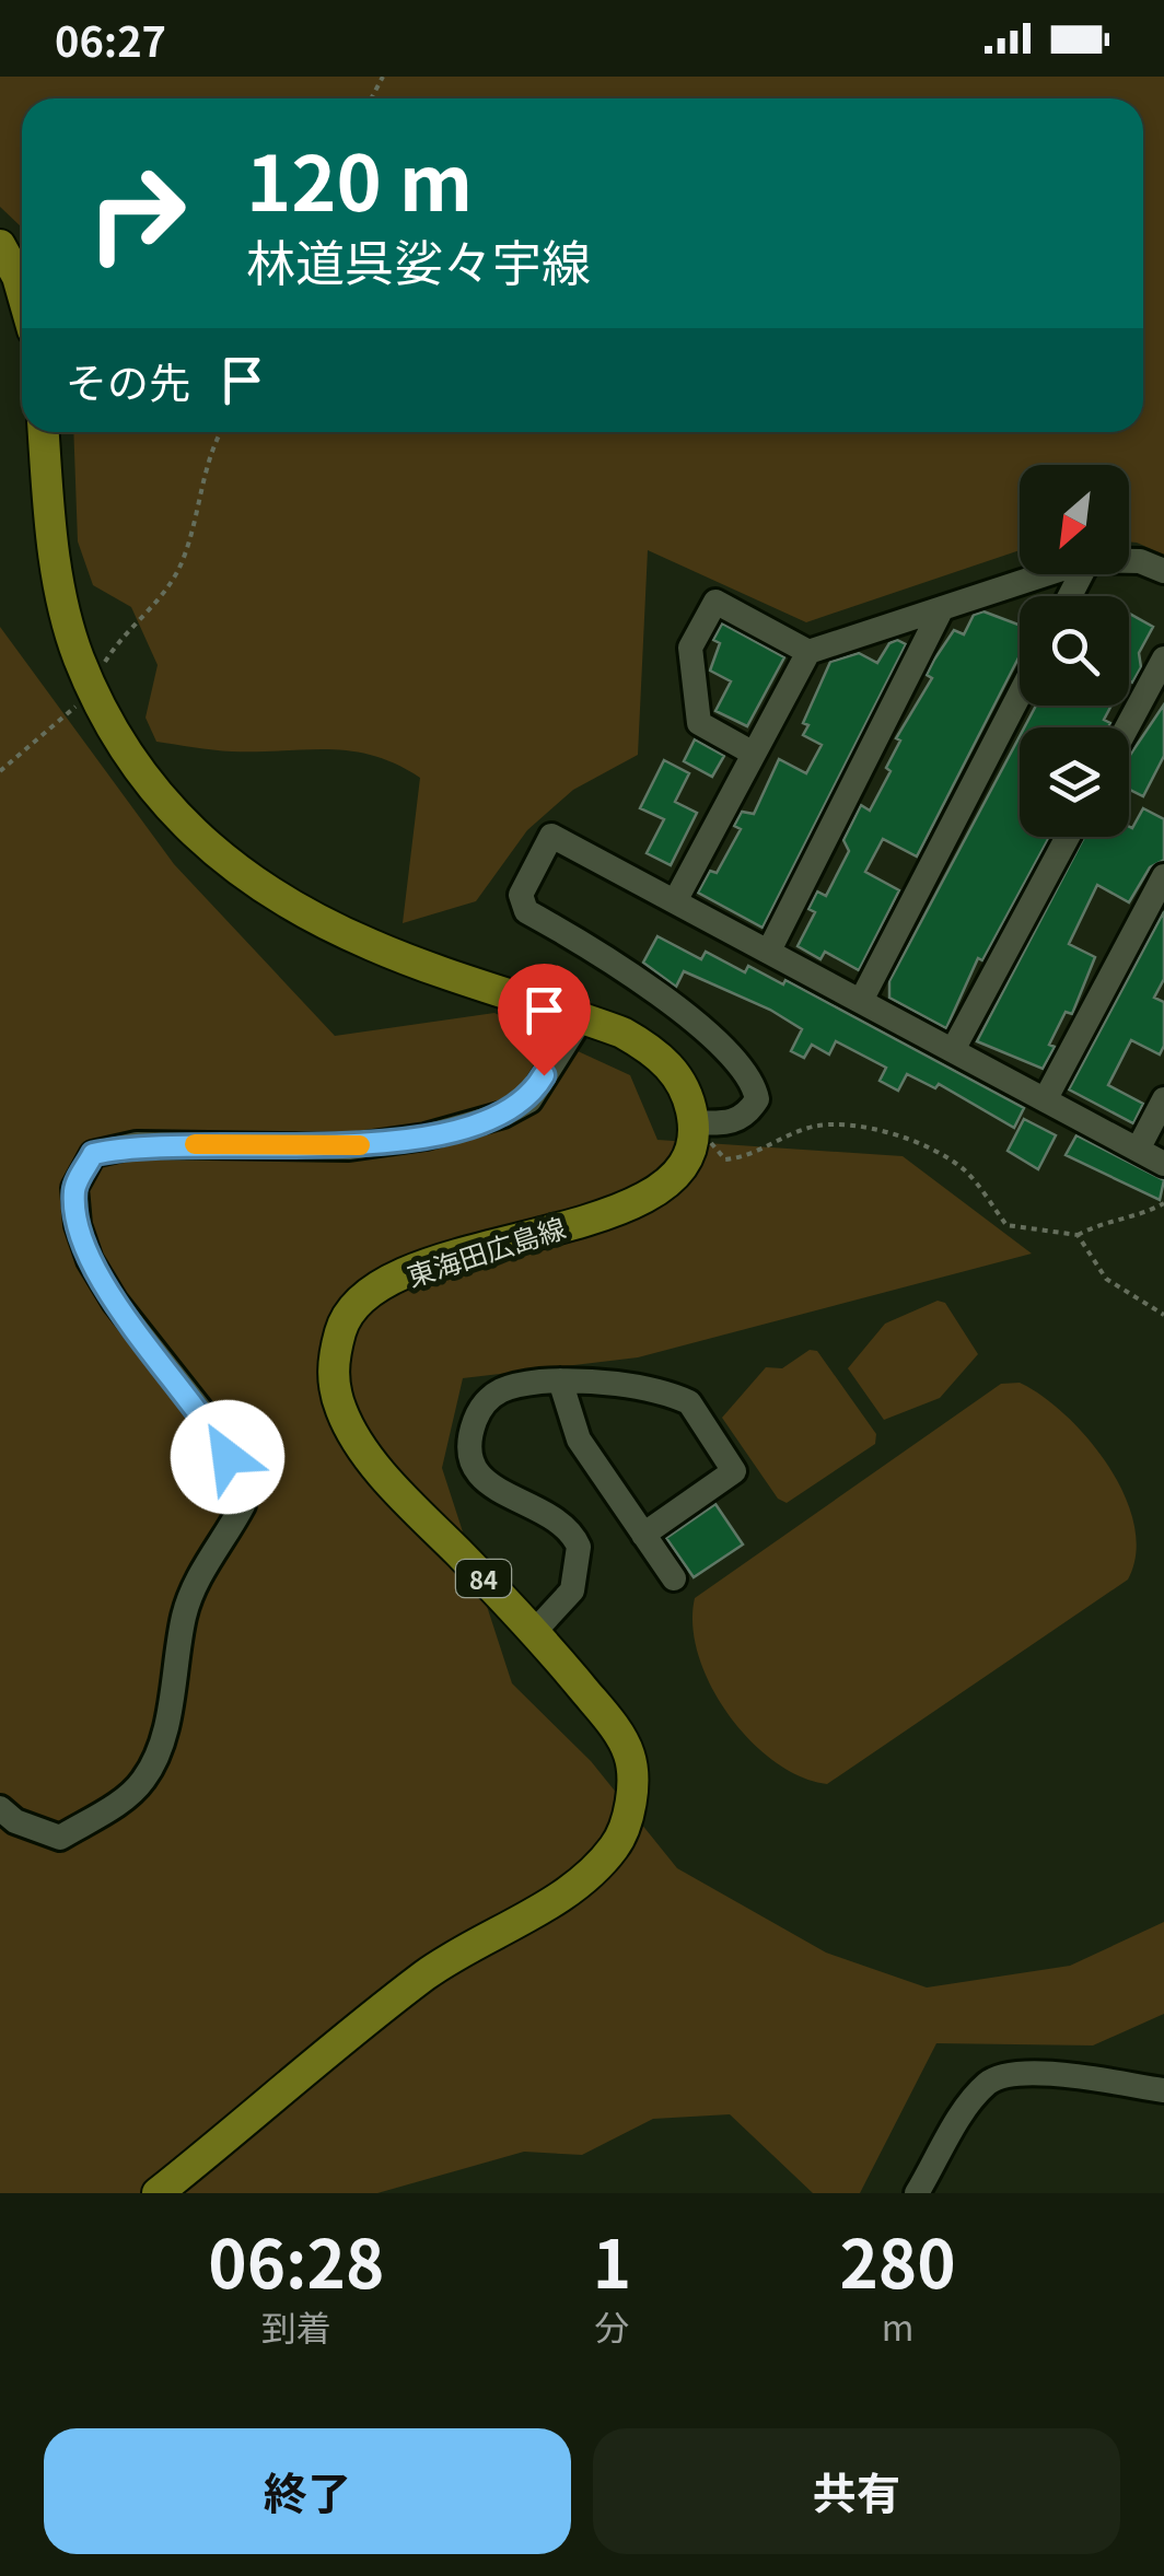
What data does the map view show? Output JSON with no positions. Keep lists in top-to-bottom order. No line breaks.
{"streets":{"main road":["東海田広島線","84"]},"north":"bottom left","page":{"status":"06:27","turn":["120 m","林道呉娑々宇線"],"then":"その先","eta":["06:28","到着","1","分","280","m"],"buttons":["終了","共有"]}}
